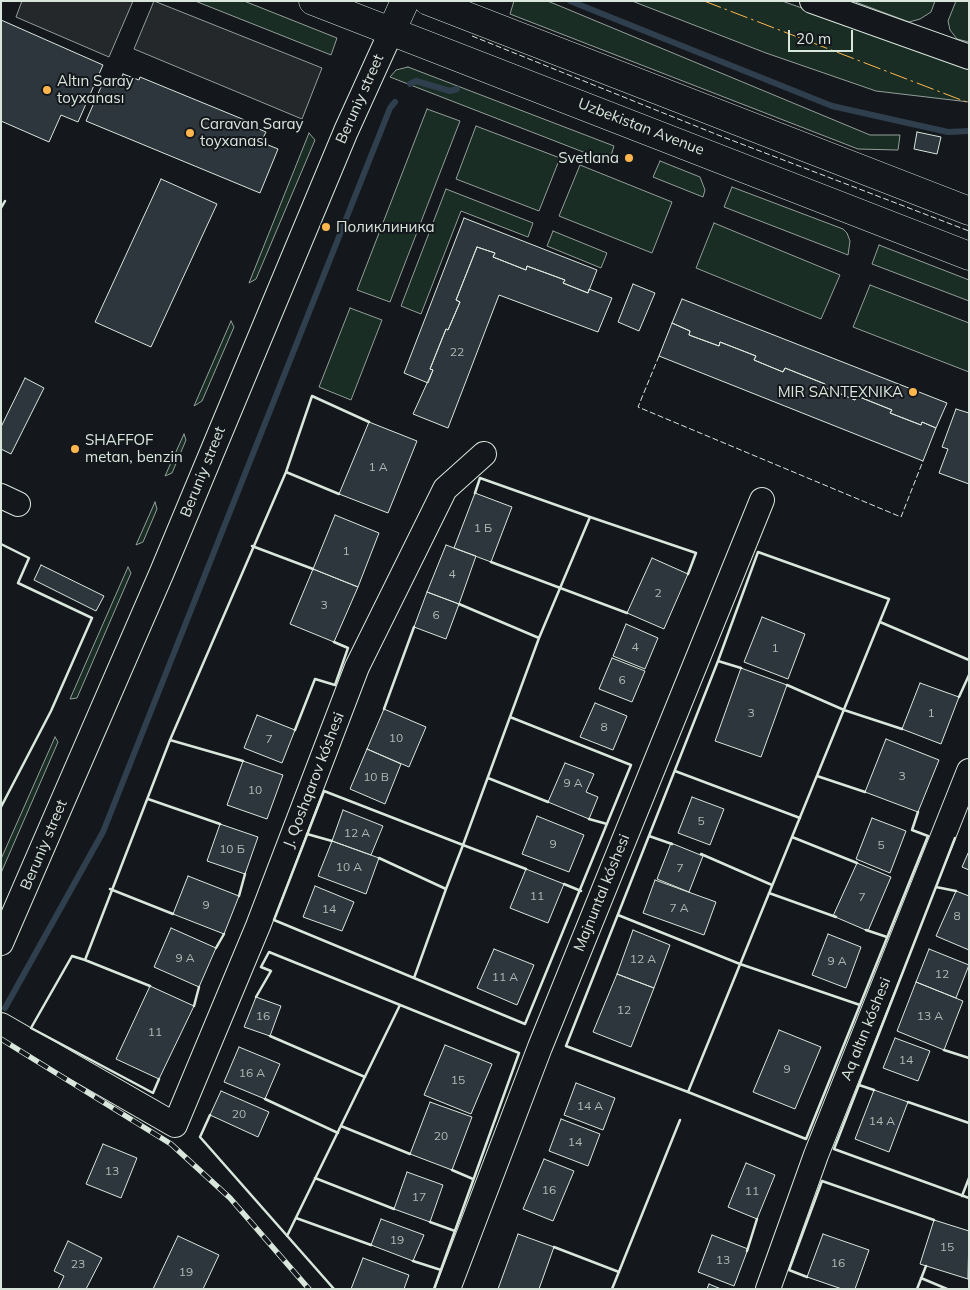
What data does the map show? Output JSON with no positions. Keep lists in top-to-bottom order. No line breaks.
{"streets":{"main road":["Beruniy street","Uzbekistan Avenue"],"street":["J. Qoshqarov kóshesi","Majnuntal kóshesi","Aq altın kóshesi"]},"crossings":[["Beruniy street","Uzbekistan Avenue"]],"places":["Altın Saray toyxanası","Caravan Saray toyxanası","Svetlana","Поликлиника","MIR SANTEXNIKA","SHAFFOF metan, benzin"],"house_numbers":["22","1 А","1 Б","1","4","2","3","6","4","1","6","3","1","8","10","7","3","10 В","9 А","10","5","12 А","9","5","10 Б","10 А","7","11","7","9","7 А","14","8","9 А","12 А","9 А","12","11 А","12","16","13 А","11","14","9","16 А","15","14 А","20","14 А","20","14","13","16","11","17","19","15","13","16","23","19"],"scale_bar":"20 m"}
